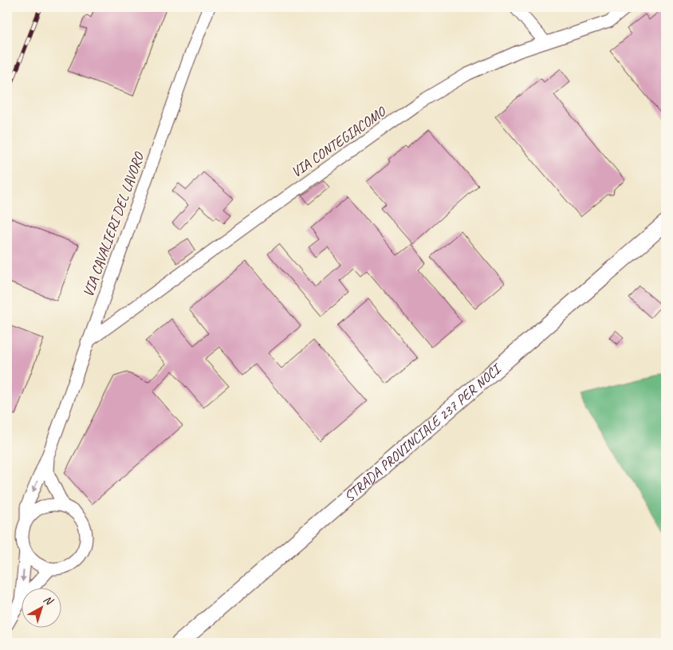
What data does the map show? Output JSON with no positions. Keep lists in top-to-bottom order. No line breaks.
{"streets":{"main road":["STRADA PROVINCIALE 237 PER NOCI"],"street":["VIA CONTEGIACOMO","VIA CAVALIERI DEL LAVORO"]},"crossings":[["VIA CONTEGIACOMO","VIA CAVALIERI DEL LAVORO"]],"north":"top right"}
